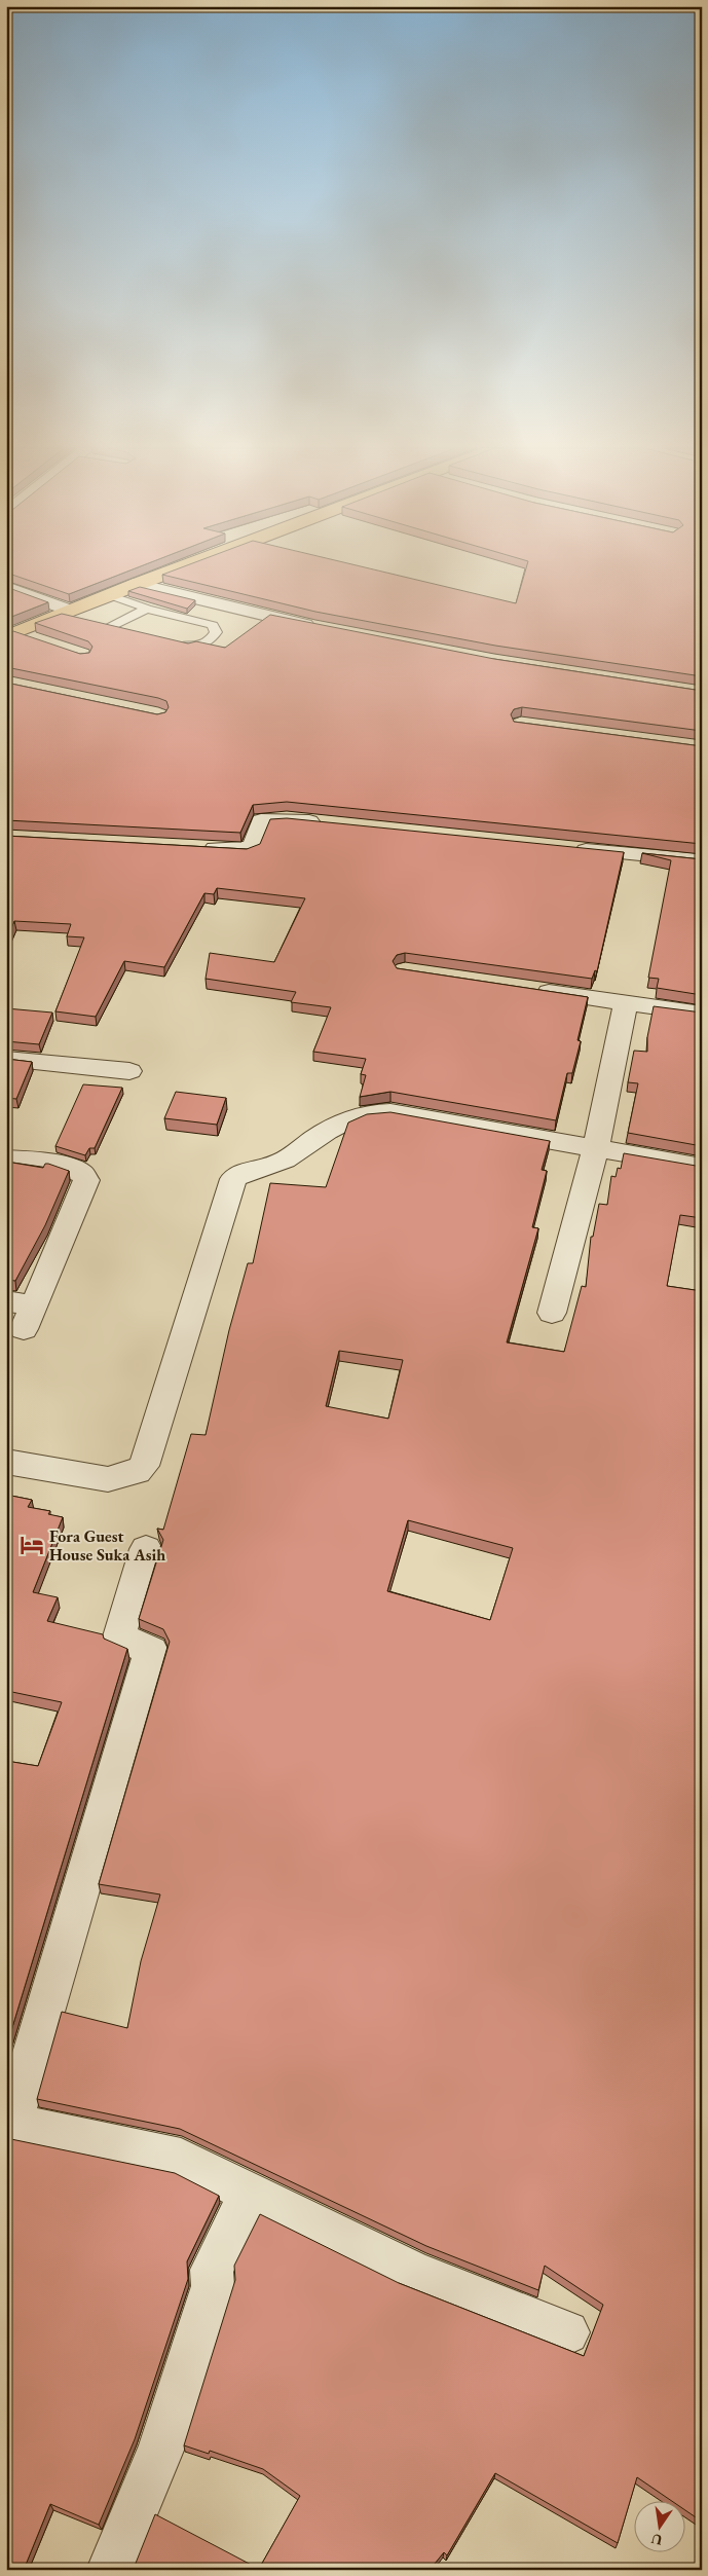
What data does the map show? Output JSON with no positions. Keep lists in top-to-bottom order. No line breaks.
{"places":{"hotel":["Fora Guest House Suka Asih"]},"north":"bottom"}
